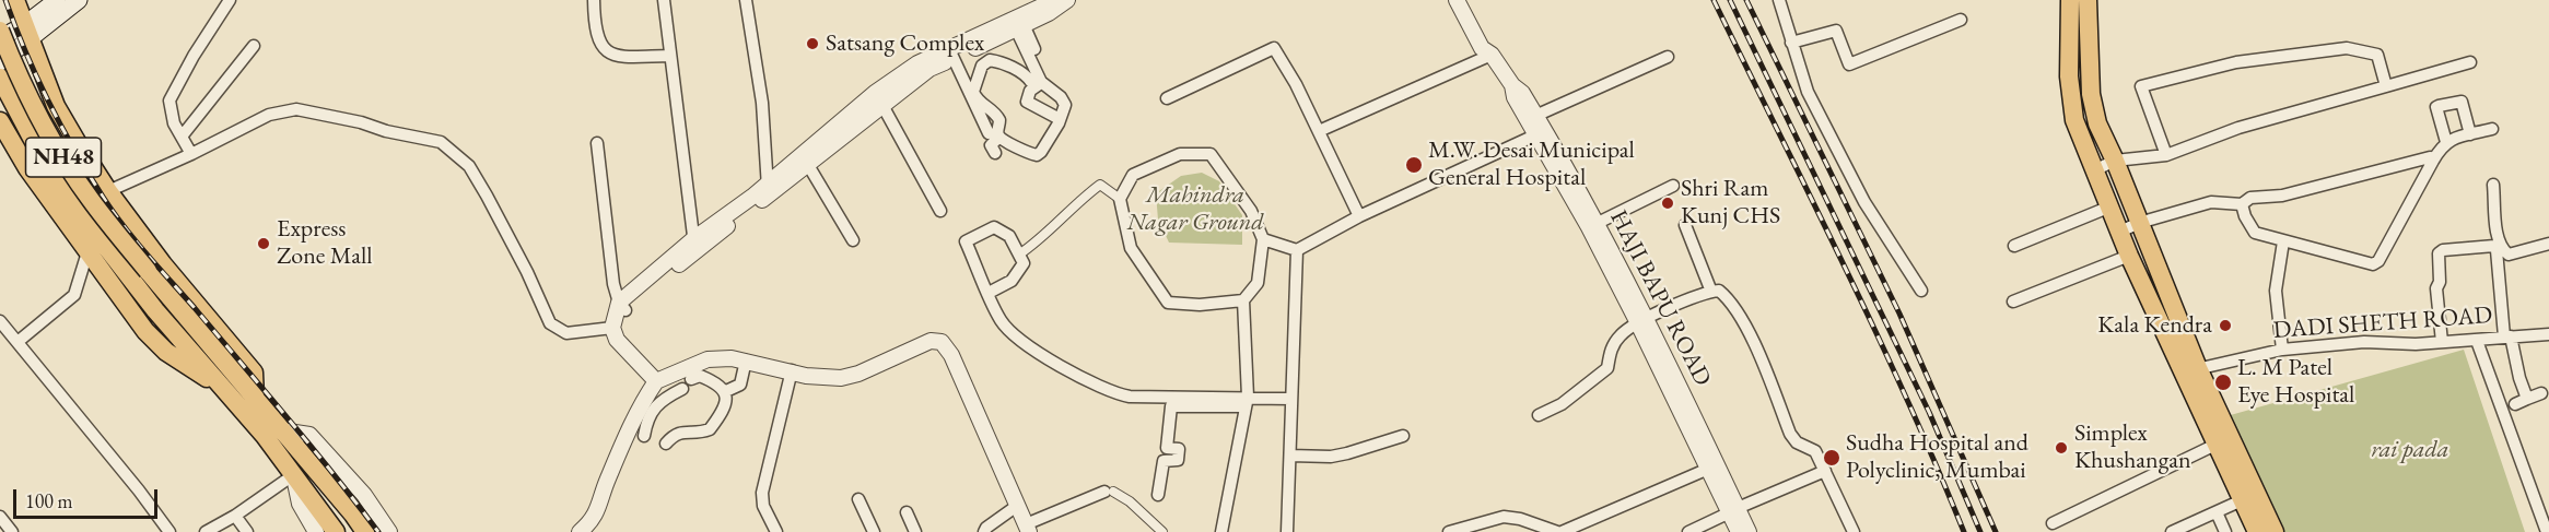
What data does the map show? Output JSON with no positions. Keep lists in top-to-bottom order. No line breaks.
{"streets":{"main road":["NH48"],"street":["HAJI BAPU ROAD","DADI SHETH ROAD"]},"parks":["Mahindra Nagar Ground","rai pada"],"places":["Satsang Complex","M.W. Desai Municipal General Hospital","Shri Ram Kunj CHS","Express Zone Mall","Kala Kendra","L. M Patel Eye Hospital","Simplex Khushangan","Sudha Hospital and Polyclinic, Mumbai"],"scale_bar":"100 m"}
